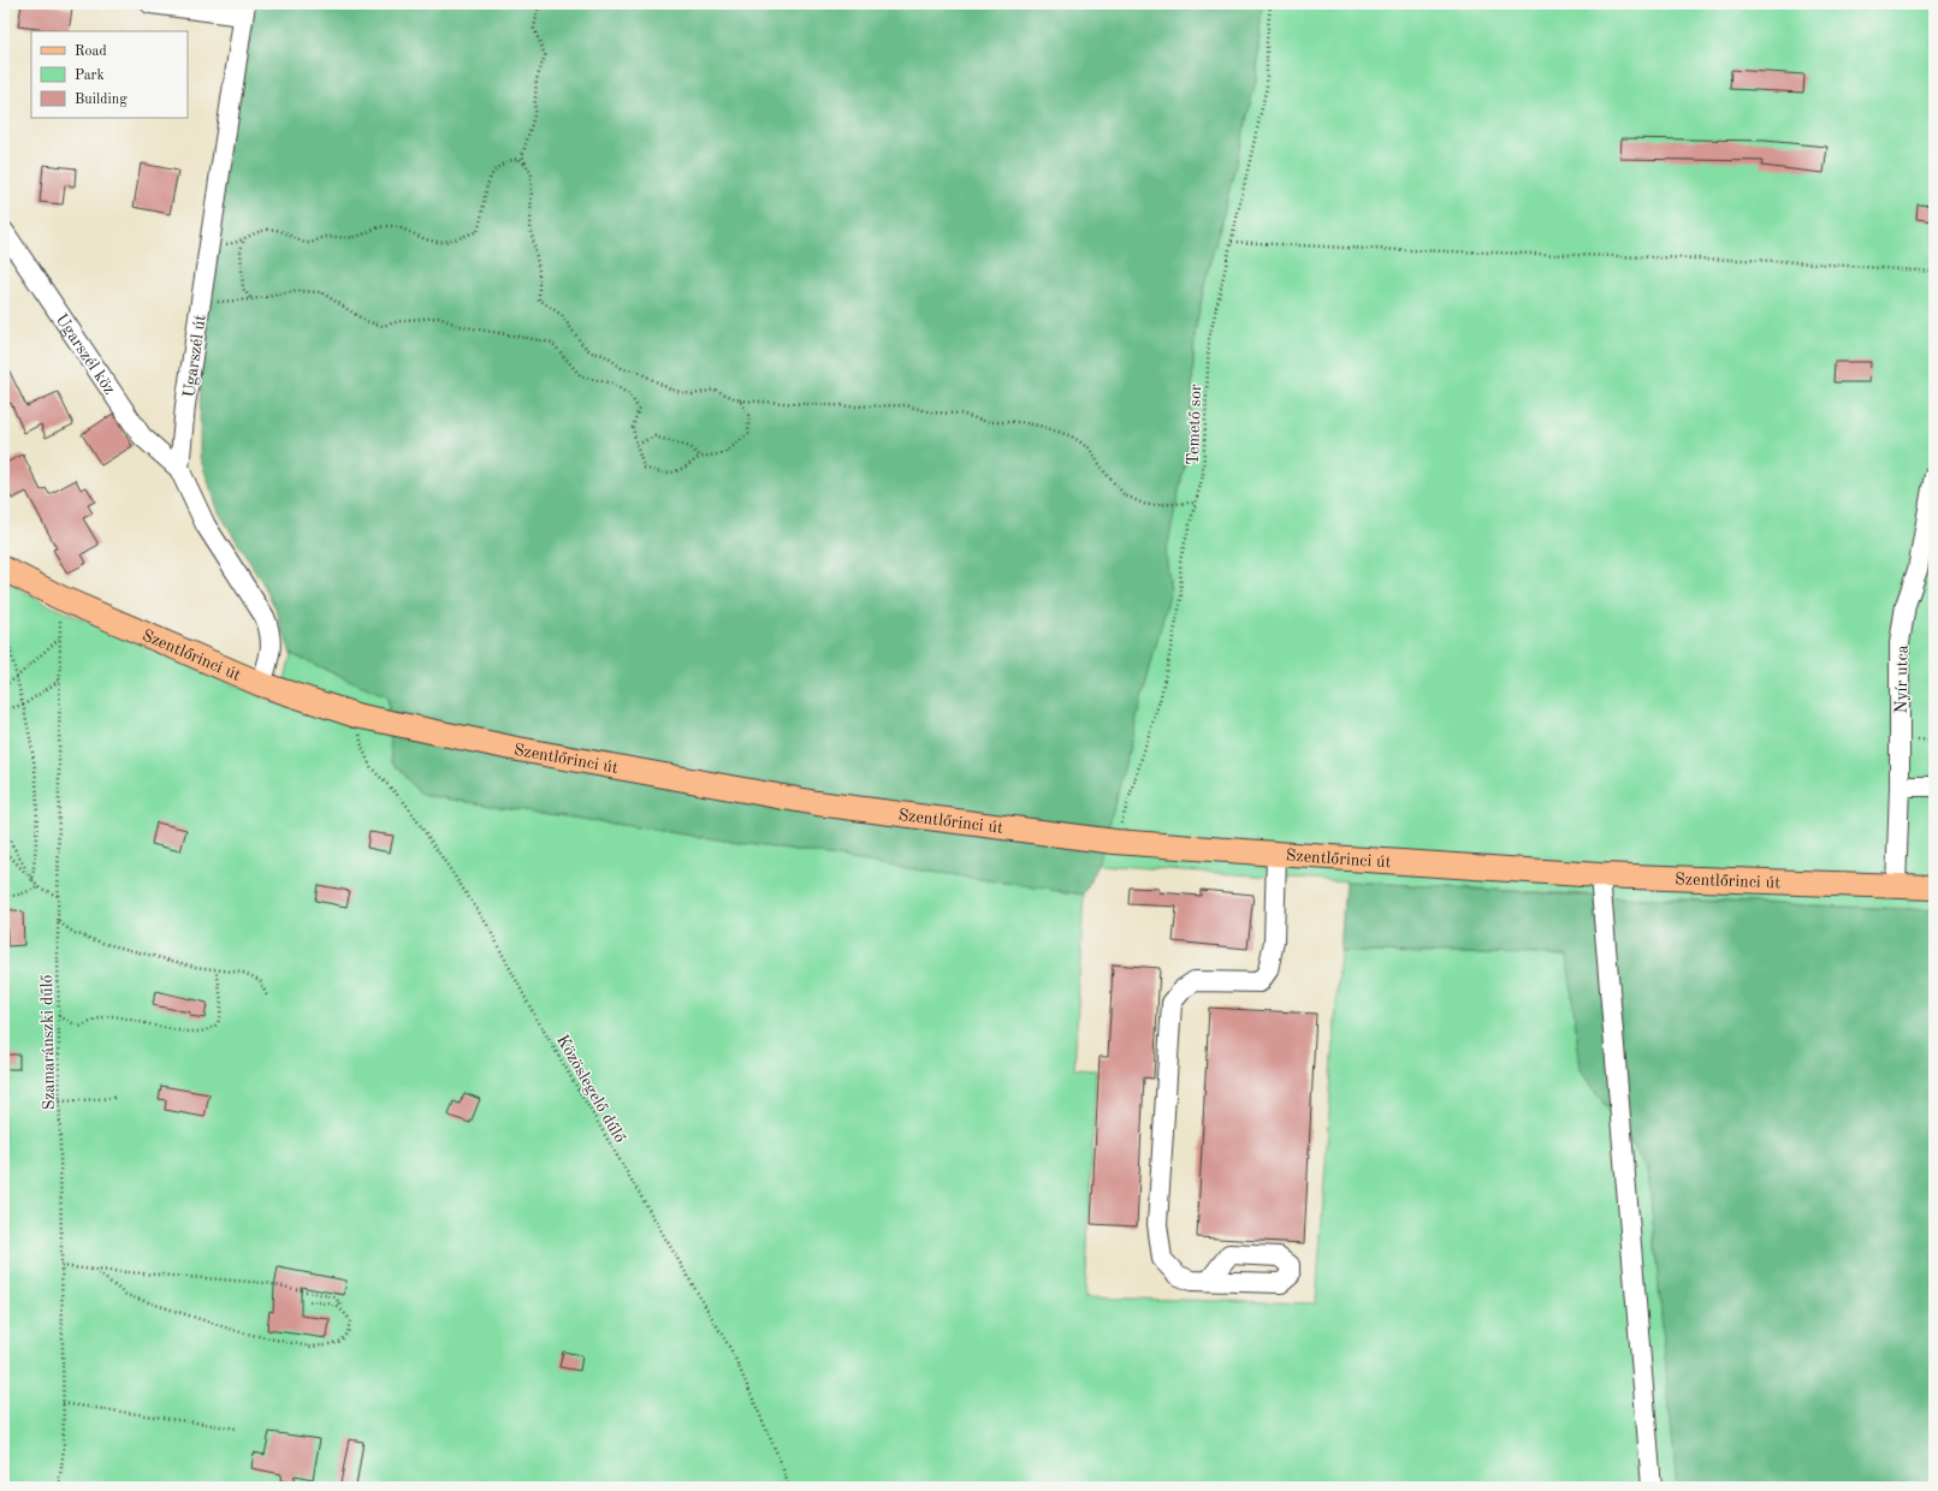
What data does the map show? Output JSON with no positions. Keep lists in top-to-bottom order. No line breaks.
{"streets":{"main road":["Szentlőrinci út"],"street":["Ugarszél köz","Ugarszél út","Nyír utca"],"path":["Temető sor","Szamaránszki dűlő","Közöslegelő dűlő"]},"crossings":[["Ugarszél köz","Ugarszél út"],["Temető sor","Szentlőrinci út"],["Szentlőrinci út","Nyír utca"],["Szentlőrinci út","Szamaránszki dűlő"],["Szentlőrinci út","Közöslegelő dűlő"]],"legend":["Road","Park","Building"]}
